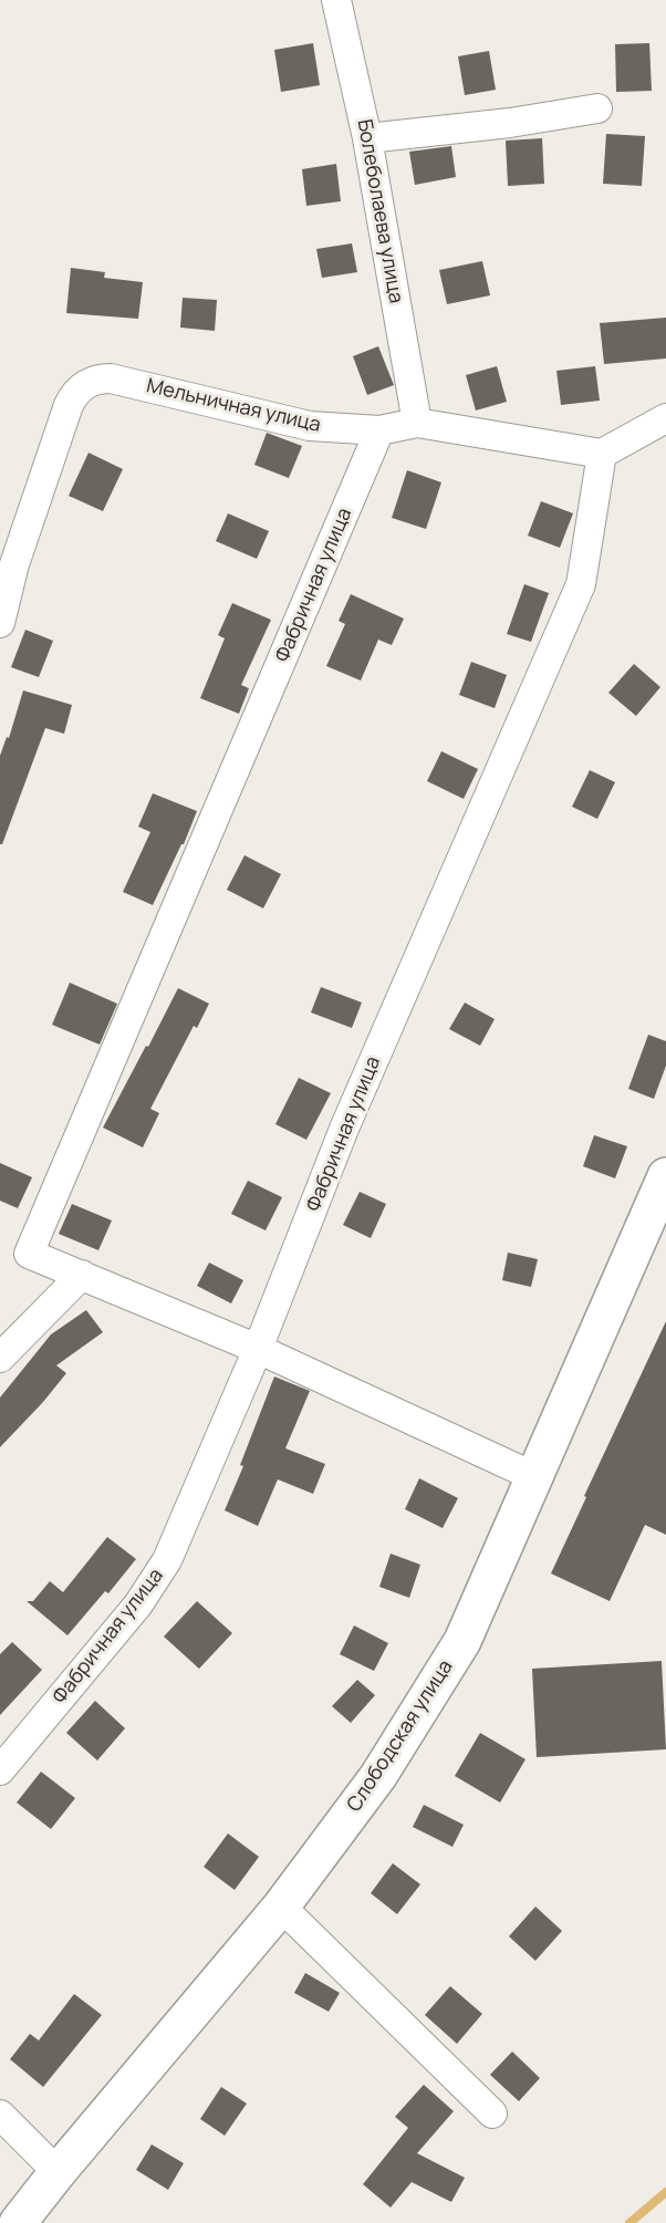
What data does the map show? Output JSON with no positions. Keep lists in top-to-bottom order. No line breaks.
{"streets":{"street":["Болеболаева улица","Мельничная улица","Фабричная улица","Слободская улица"]},"crossings":[["Болеболаева улица","Мельничная улица"],["Мельничная улица","Фабричная улица"]]}
